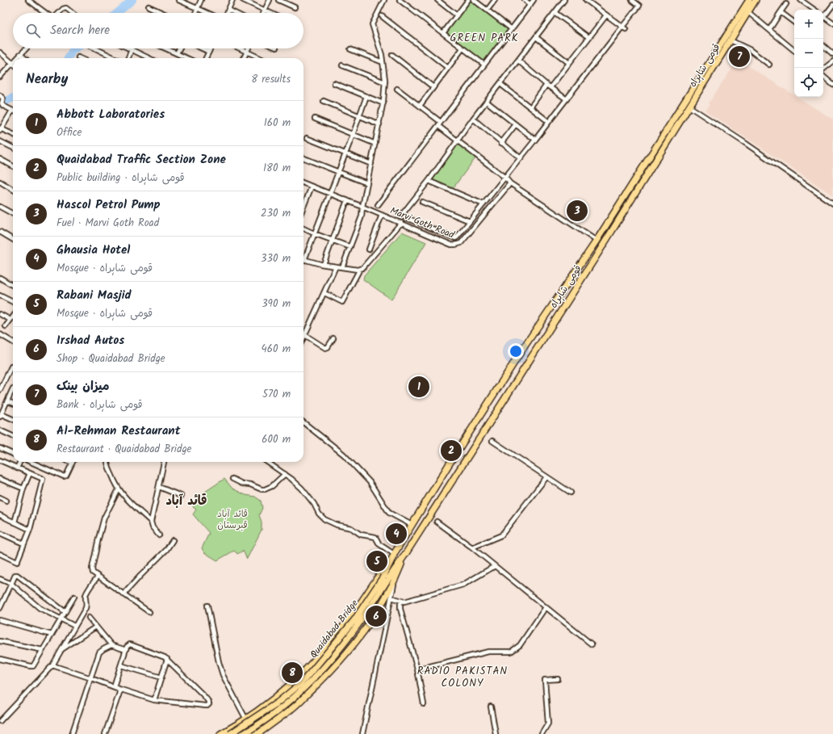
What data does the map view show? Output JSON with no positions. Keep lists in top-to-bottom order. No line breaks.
{"streets":{"main road":["قومی شاہراہ","Quaidabad Bridge"],"street":["Marvi Goth Road"]},"crossings":[["قومی شاہراہ","Quaidabad Bridge"]],"districts":["GREEN PARK","قائد آباد","RADIO PAKISTAN COLONY"],"parks":["قائد آباد قبرستان"],"page":{"map_buttons":["+","−"],"search":"Search here","pins":["7","3","1","2","4","5","6","8"],"heading":["Nearby","8 results"],"list":[{"mark":"1","name":"Abbott Laboratories","note":"Office","value":"160 m"},{"mark":"2","name":"Quaidabad Traffic Section Zone","note":"Public building · قومی شاہراہ","value":"180 m"},{"mark":"3","name":"Hascol Petrol Pump","note":"Fuel · Marvi Goth Road","value":"230 m"},{"mark":"4","name":"Ghausia Hotel","note":"Mosque · قومی شاہراہ","value":"330 m"},{"mark":"5","name":"Rabani Masjid","note":"Mosque · قومی شاہراہ","value":"390 m"},{"mark":"6","name":"Irshad Autos","note":"Shop · Quaidabad Bridge","value":"460 m"},{"mark":"7","name":"میزان بینک","note":"Bank · قومی شاہراہ","value":"570 m"},{"mark":"8","name":"Al-Rehman Restaurant","note":"Restaurant · Quaidabad Bridge","value":"600 m"}]}}
